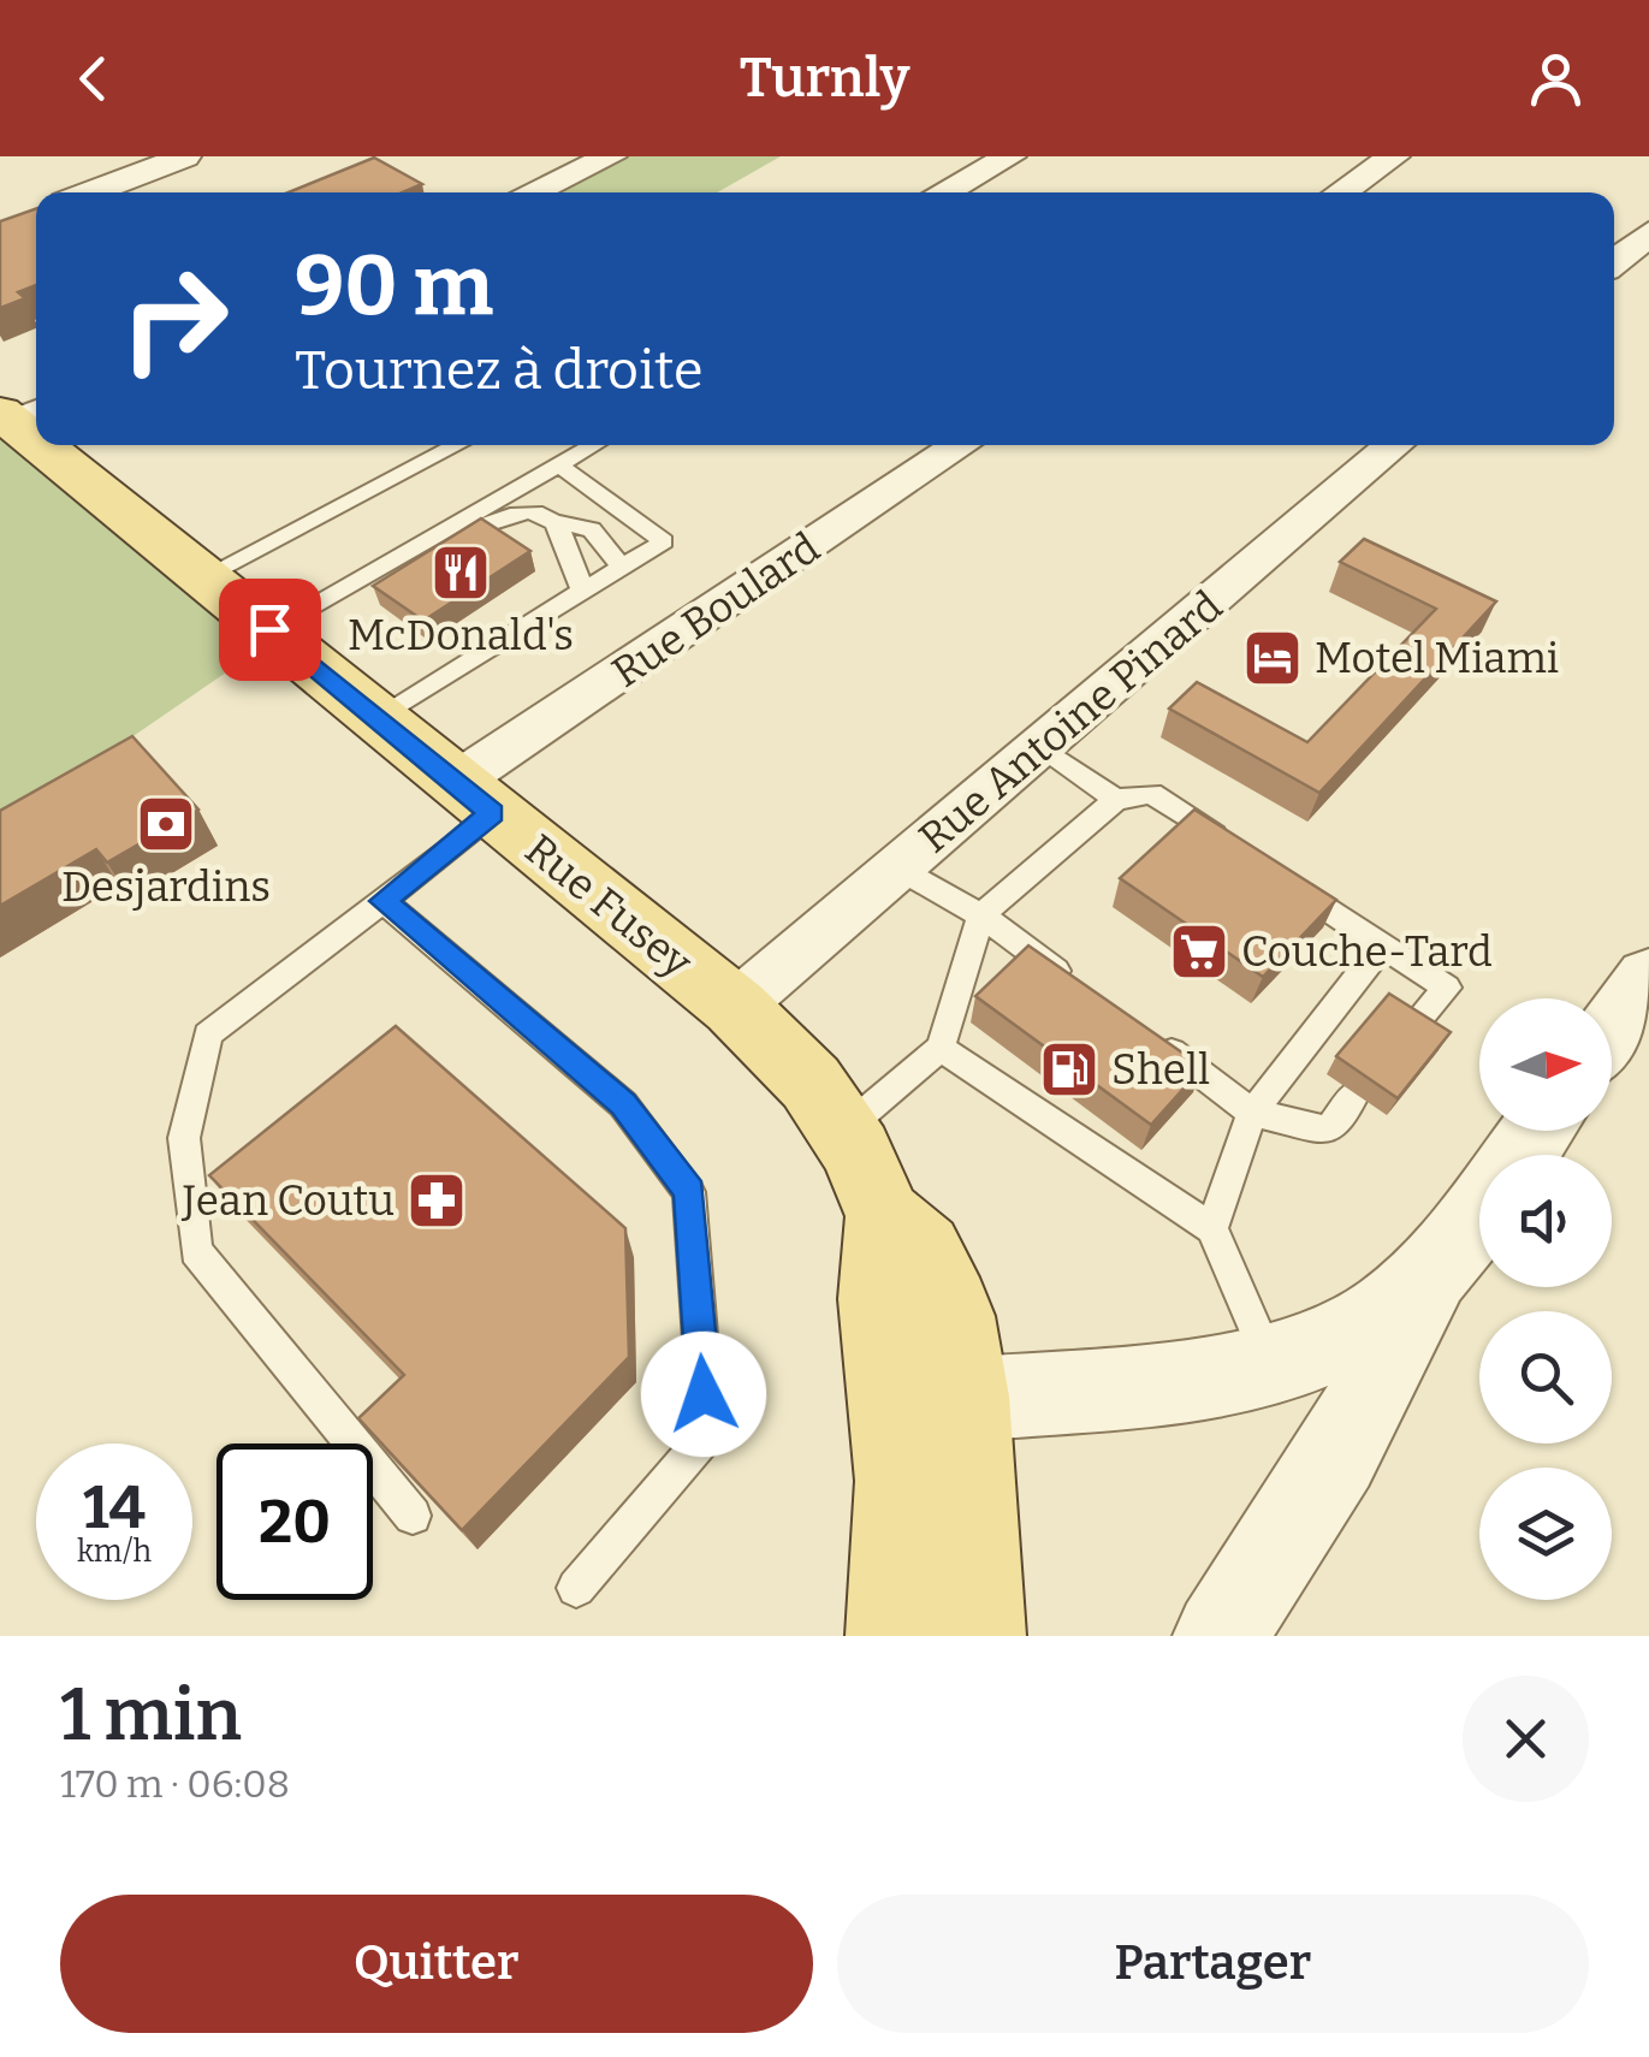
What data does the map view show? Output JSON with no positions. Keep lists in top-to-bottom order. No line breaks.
{"streets":{"main road":["Rue Fusey"],"street":["Rue Boulard","Rue Antoine Pinard"]},"crossings":[["Rue Boulard","Rue Fusey"],["Rue Antoine Pinard","Rue Fusey"]],"places":{"restaurant":["McDonald's"],"hotel":["Motel Miami"],"bank":["Desjardins"],"supermarket":["Couche-Tard"],"fuel station":["Shell"],"pharmacy":["Jean Coutu"]},"north":"right","page":{"header":"Turnly","turn":["90 m","Tournez à droite"],"speed":"14 km/h","limit":"20","heading":["1 min","170 m · 06:08"],"buttons":["Quitter","Partager"]}}
